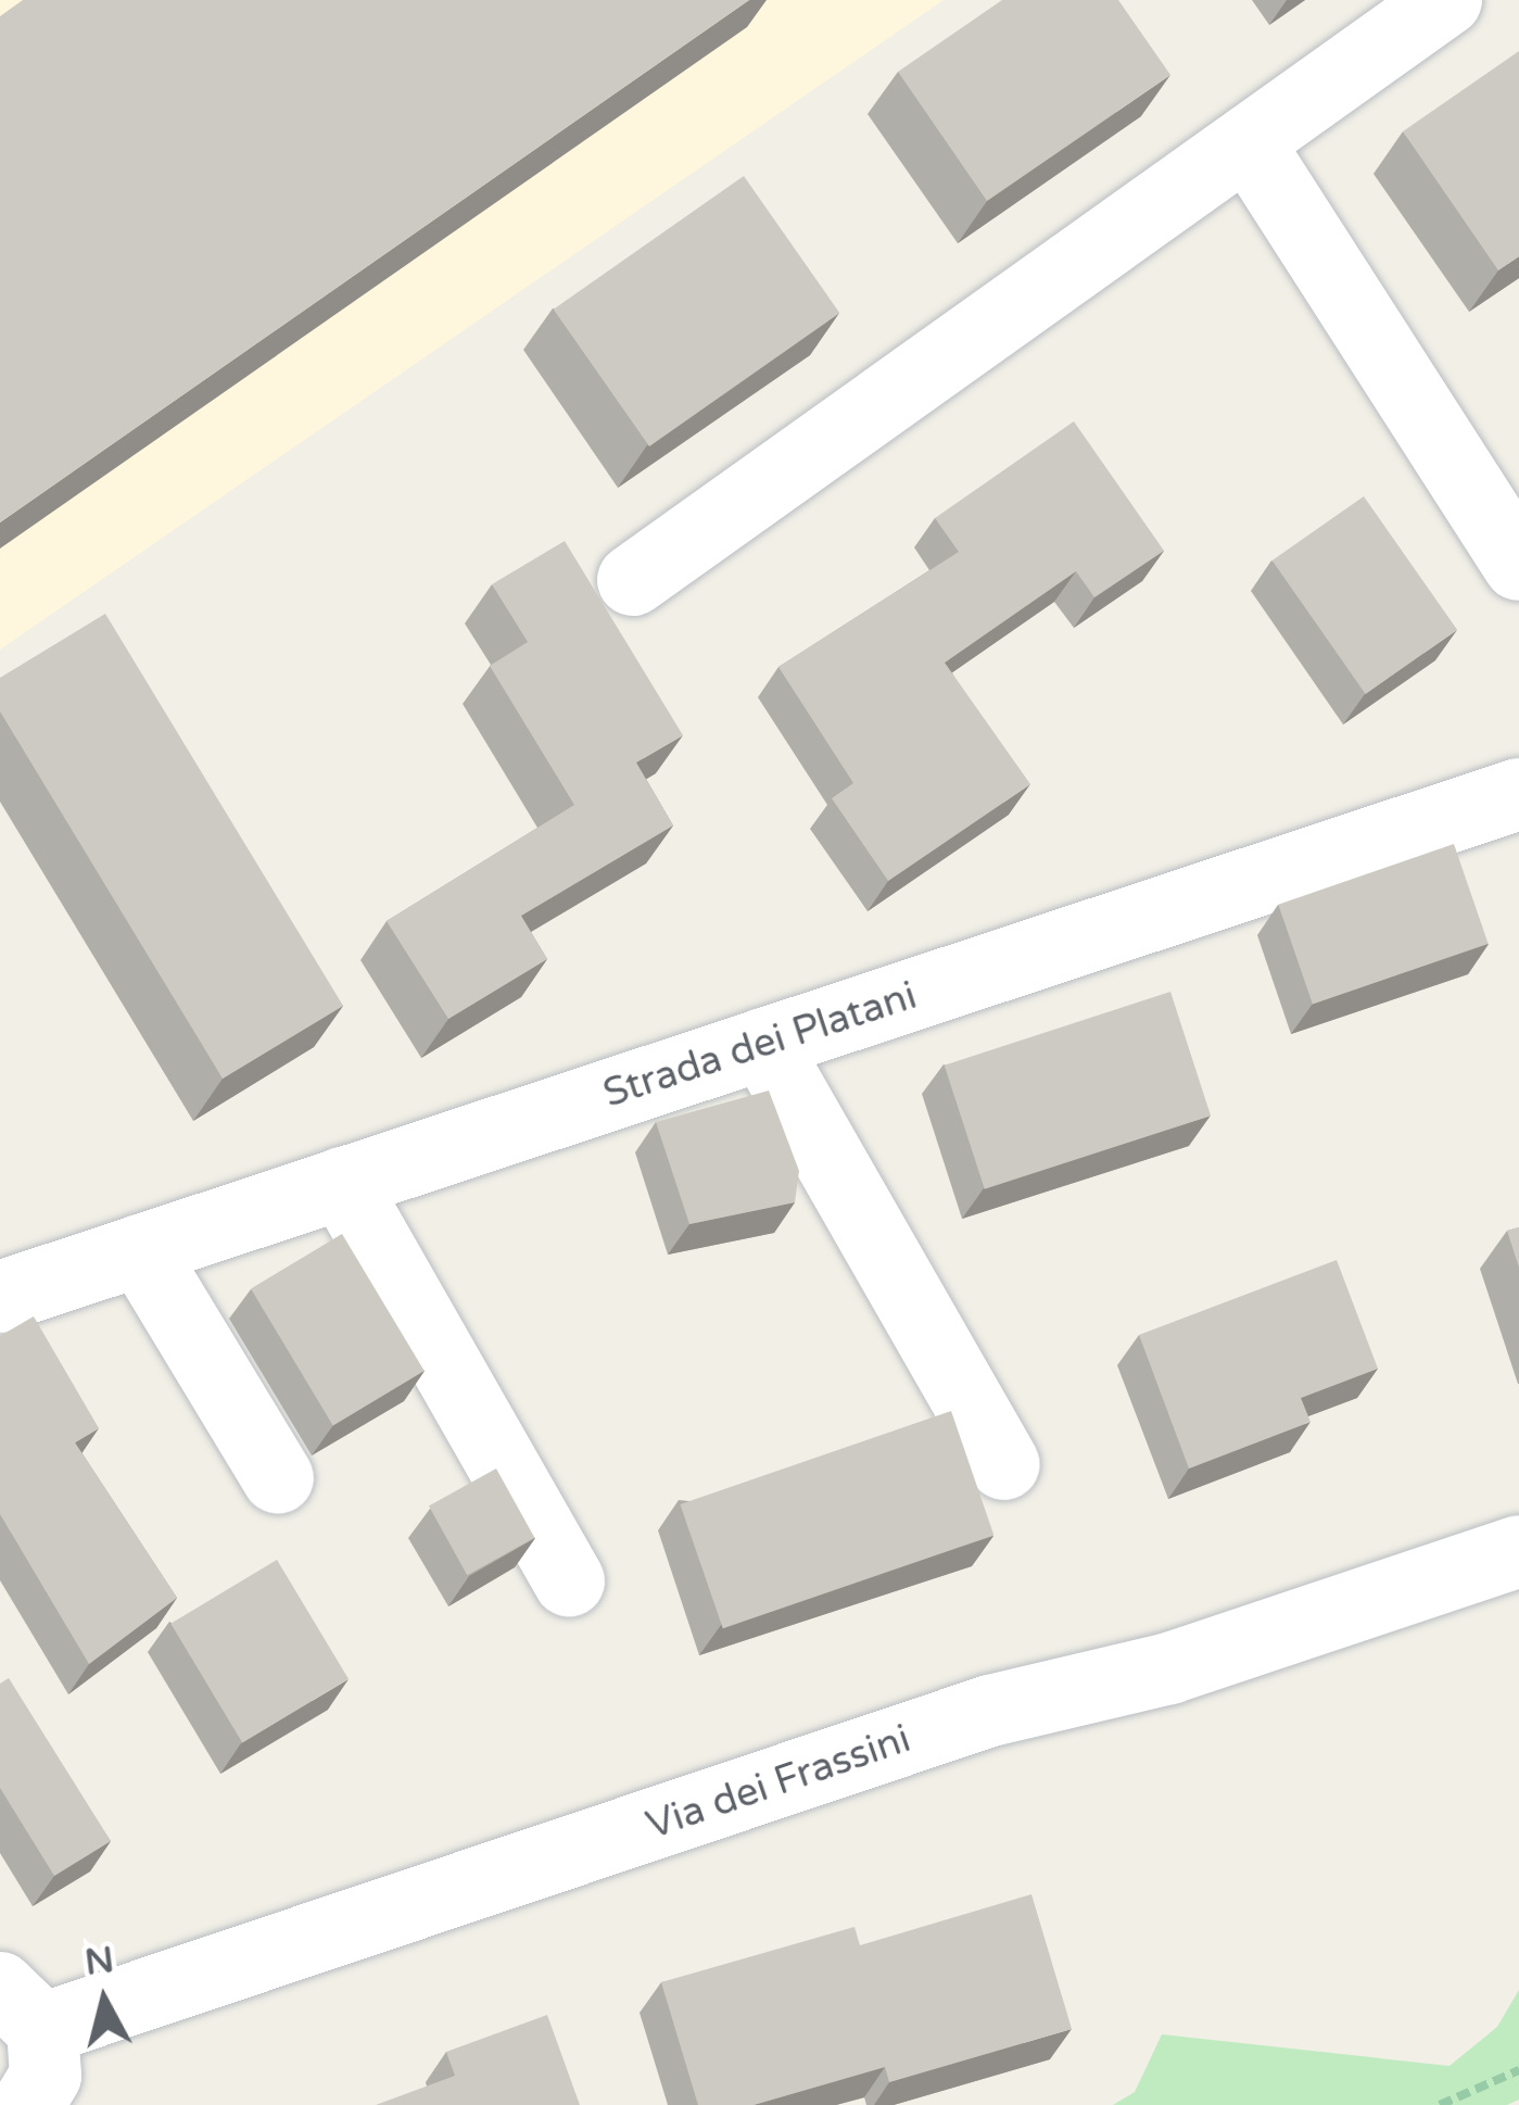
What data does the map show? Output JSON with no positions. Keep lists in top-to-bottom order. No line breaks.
{"streets":{"street":["Strada dei Platani","Via dei Frassini"]},"north":"top"}
